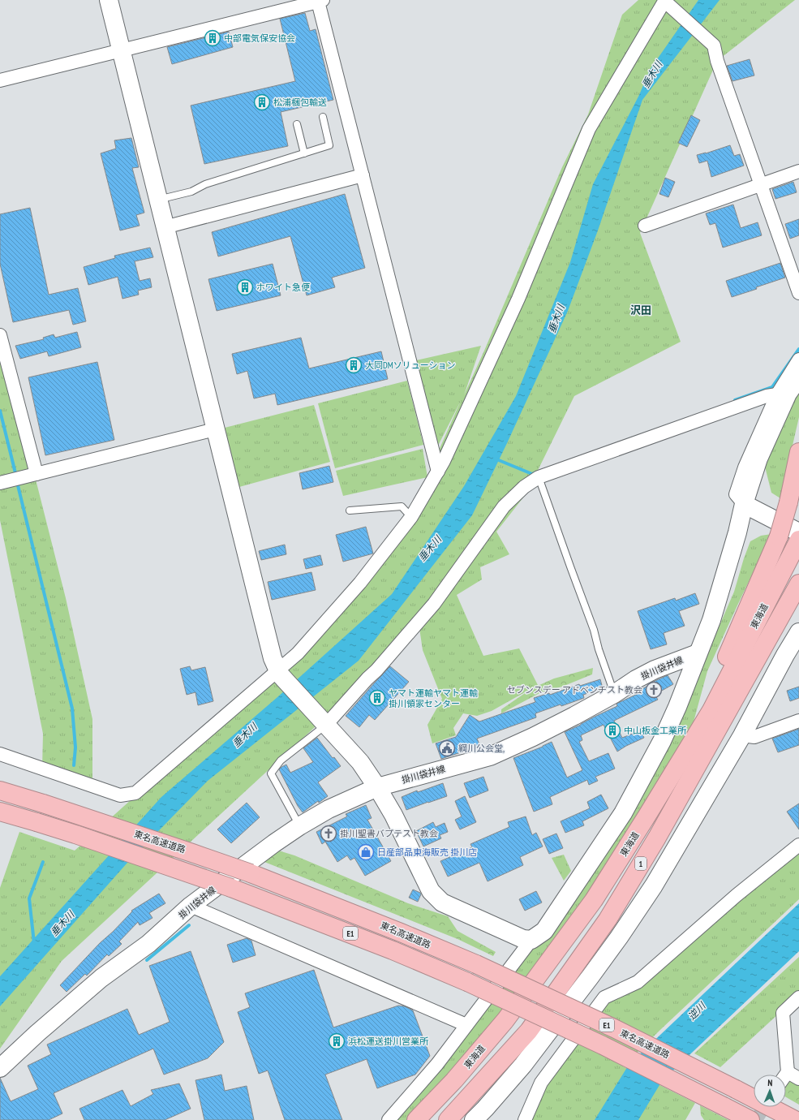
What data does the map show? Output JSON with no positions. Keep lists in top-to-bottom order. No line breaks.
{"streets":{"highway":["東海道","東名高速道路","1","E1"],"street":["掛川袋井線"]},"crossings":[["東海道","1"]],"districts":["沢田"],"water":["垂木川","逆川"],"places":{"building":["中部電気保安協会","松浦梱包輸送","ホワイト急便","大同DMソリューション","ヤマト運輸ヤマト運輸 掛川領家センター","中山板金工業所","浜松運送掛川営業所"],"church":["セブンスデー アドベンチスト教会","掛川聖書バプテスト教会"],"public building":["綱川公会堂,"],"shop":["日産部品東海販売 掛川店"]},"north":"top"}
